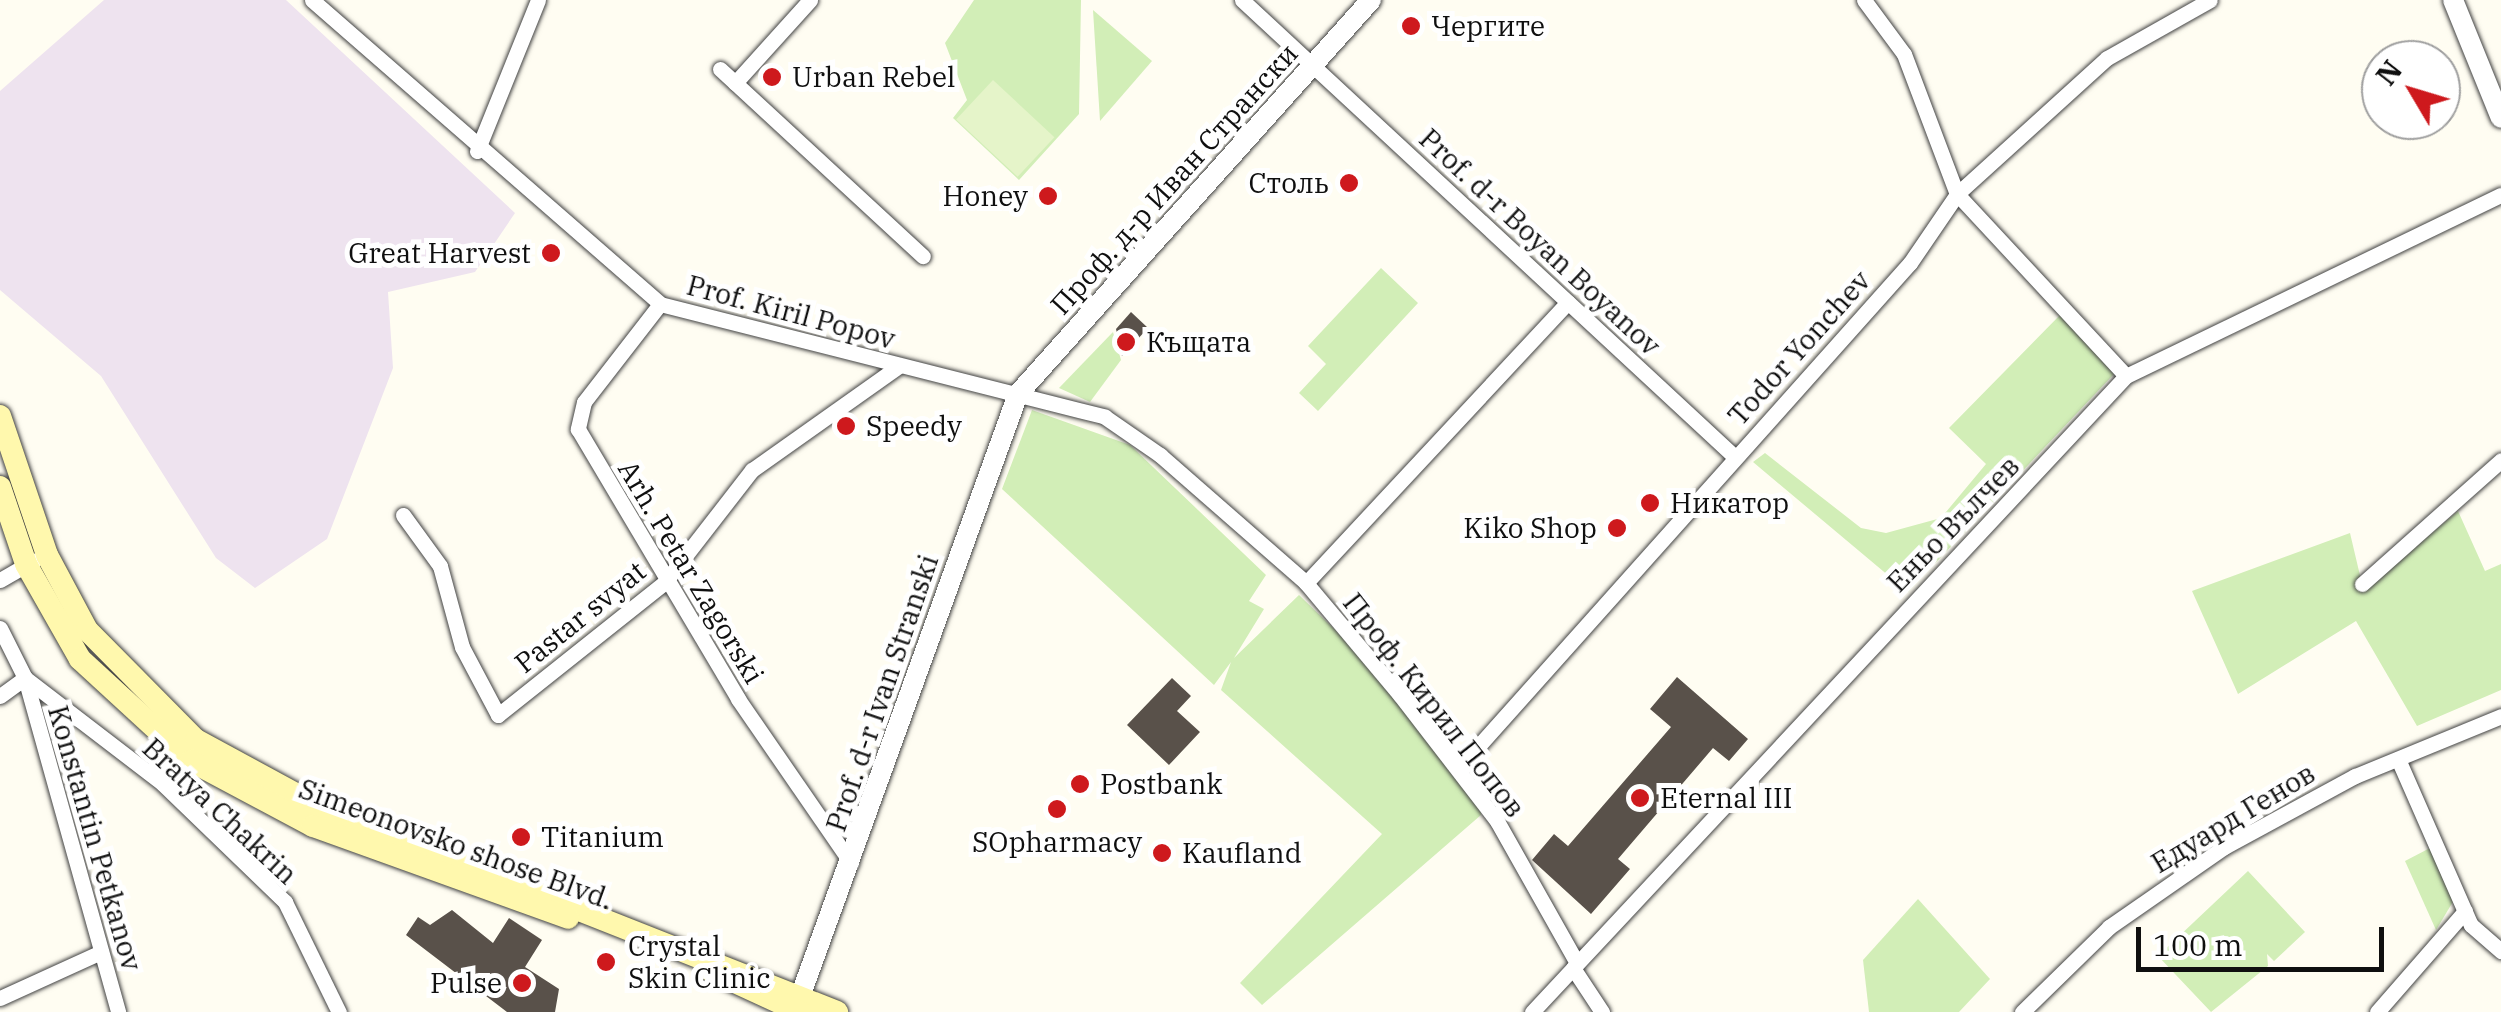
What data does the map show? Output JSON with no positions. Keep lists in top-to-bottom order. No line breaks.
{"streets":{"main road":["Simeonovsko shose Blvd."],"street":["Проф. д-р Иван Странски","Prof. d-r Boyan Boyanov","Prof. Kiril Popov","Todor Yonchev","Еньо Вълчев","Arh. Petar Zagorski","Pastar svyat","Prof. d-r Ivan Stranski","Проф. Кирил Попов","Bratya Chakrin","Едуард Генов","Konstantin Petkanov"]},"crossings":[["Проф. д-р Иван Странски","Prof. d-r Boyan Boyanov"],["Проф. д-р Иван Странски","Prof. Kiril Popov"],["Проф. д-р Иван Странски","Prof. d-r Ivan Stranski"],["Prof. d-r Boyan Boyanov","Todor Yonchev"],["Prof. Kiril Popov","Arh. Petar Zagorski"],["Prof. Kiril Popov","Pastar svyat"],["Prof. Kiril Popov","Prof. d-r Ivan Stranski"],["Prof. Kiril Popov","Проф. Кирил Попов"],["Todor Yonchev","Проф. Кирил Попов"],["Еньо Вълчев","Проф. Кирил Попов"],["Arh. Petar Zagorski","Pastar svyat"],["Arh. Petar Zagorski","Prof. d-r Ivan Stranski"],["Prof. d-r Ivan Stranski","Simeonovsko shose Blvd."],["Bratya Chakrin","Konstantin Petkanov"]],"places":["Чергите","Urban Rebel","Столь","Honey","Great Harvest","Къщата","Speedy","Никатор","Kiko Shop","Postbank","Eternal III","SOpharmacy","Titanium","Kaufland","Crystal Skin Clinic","Pulse"],"scale_bar":"100 m","north":"top left"}
